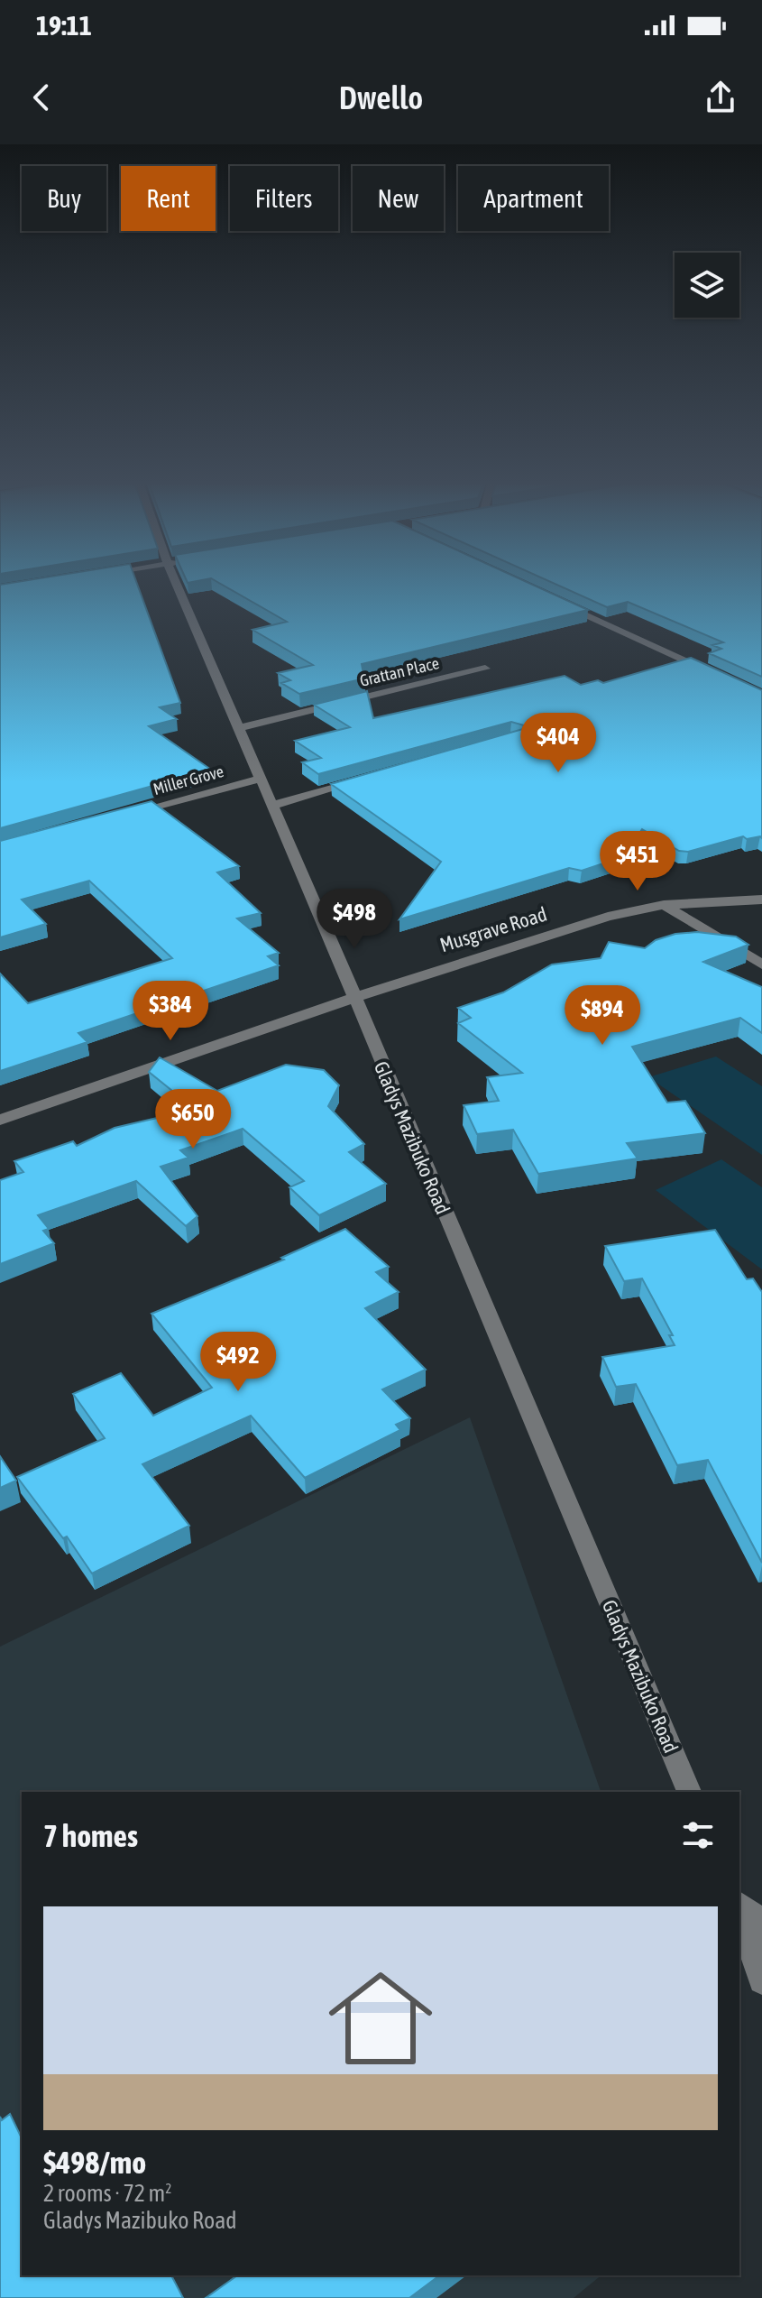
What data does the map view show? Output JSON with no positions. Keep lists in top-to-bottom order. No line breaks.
{"streets":{"street":["Grattan Place","Miller Grove","Musgrave Road","Gladys Mazibuko Road"]},"crossings":[["Grattan Place","Gladys Mazibuko Road"],["Miller Grove","Gladys Mazibuko Road"],["Musgrave Road","Gladys Mazibuko Road"]],"page":{"status":"19:11","header":"Dwello","chip":["Buy","Rent","Filters","New","Apartment"],"price":["$404","$451","$498","$384","$894","$650","$492"],"heading":"7 homes","list":[{"name":"$498/mo","note":"2 rooms · 72 m² · Gladys Mazibuko Road"}]}}
